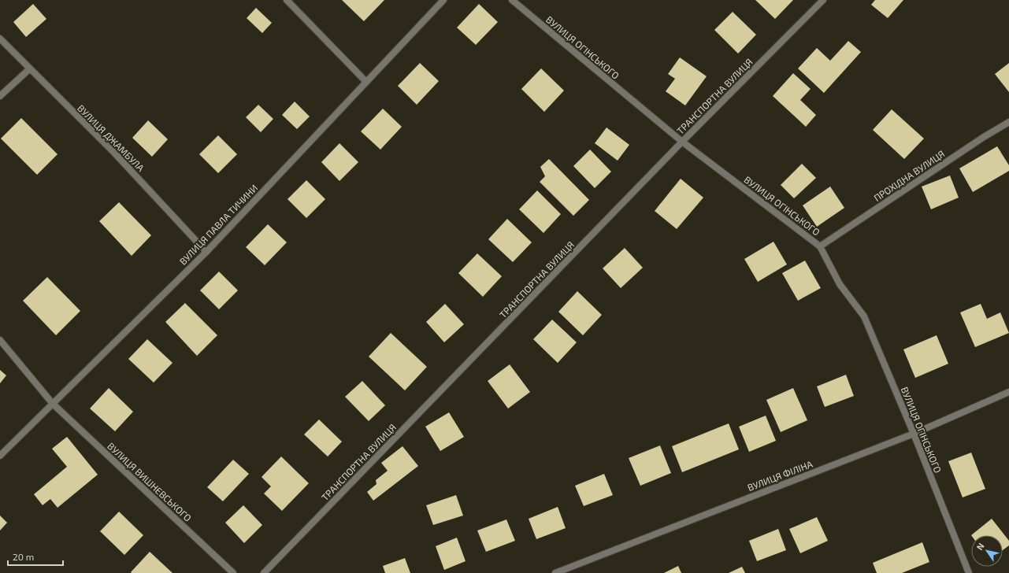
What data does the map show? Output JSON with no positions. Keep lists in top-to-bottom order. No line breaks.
{"streets":{"street":["ВУЛИЦЯ ОГІНСЬКОГО","ТРАНСПОРТНА ВУЛИЦЯ","ВУЛИЦЯ ДЖАМБУЛА","ПРОХІДНА ВУЛИЦЯ","ВУЛИЦЯ ПАВЛА ТИЧИНИ","ВУЛИЦЯ ФІЛІНА","ВУЛИЦЯ ВИШНЕВСЬКОГО"]},"crossings":[["ВУЛИЦЯ ОГІНСЬКОГО","ТРАНСПОРТНА ВУЛИЦЯ"],["ВУЛИЦЯ ОГІНСЬКОГО","ПРОХІДНА ВУЛИЦЯ"],["ВУЛИЦЯ ОГІНСЬКОГО","ВУЛИЦЯ ФІЛІНА"],["ВУЛИЦЯ ДЖАМБУЛА","ВУЛИЦЯ ПАВЛА ТИЧИНИ"],["ВУЛИЦЯ ПАВЛА ТИЧИНИ","ВУЛИЦЯ ВИШНЕВСЬКОГО"]],"scale_bar":"20 m","north":"top left"}
